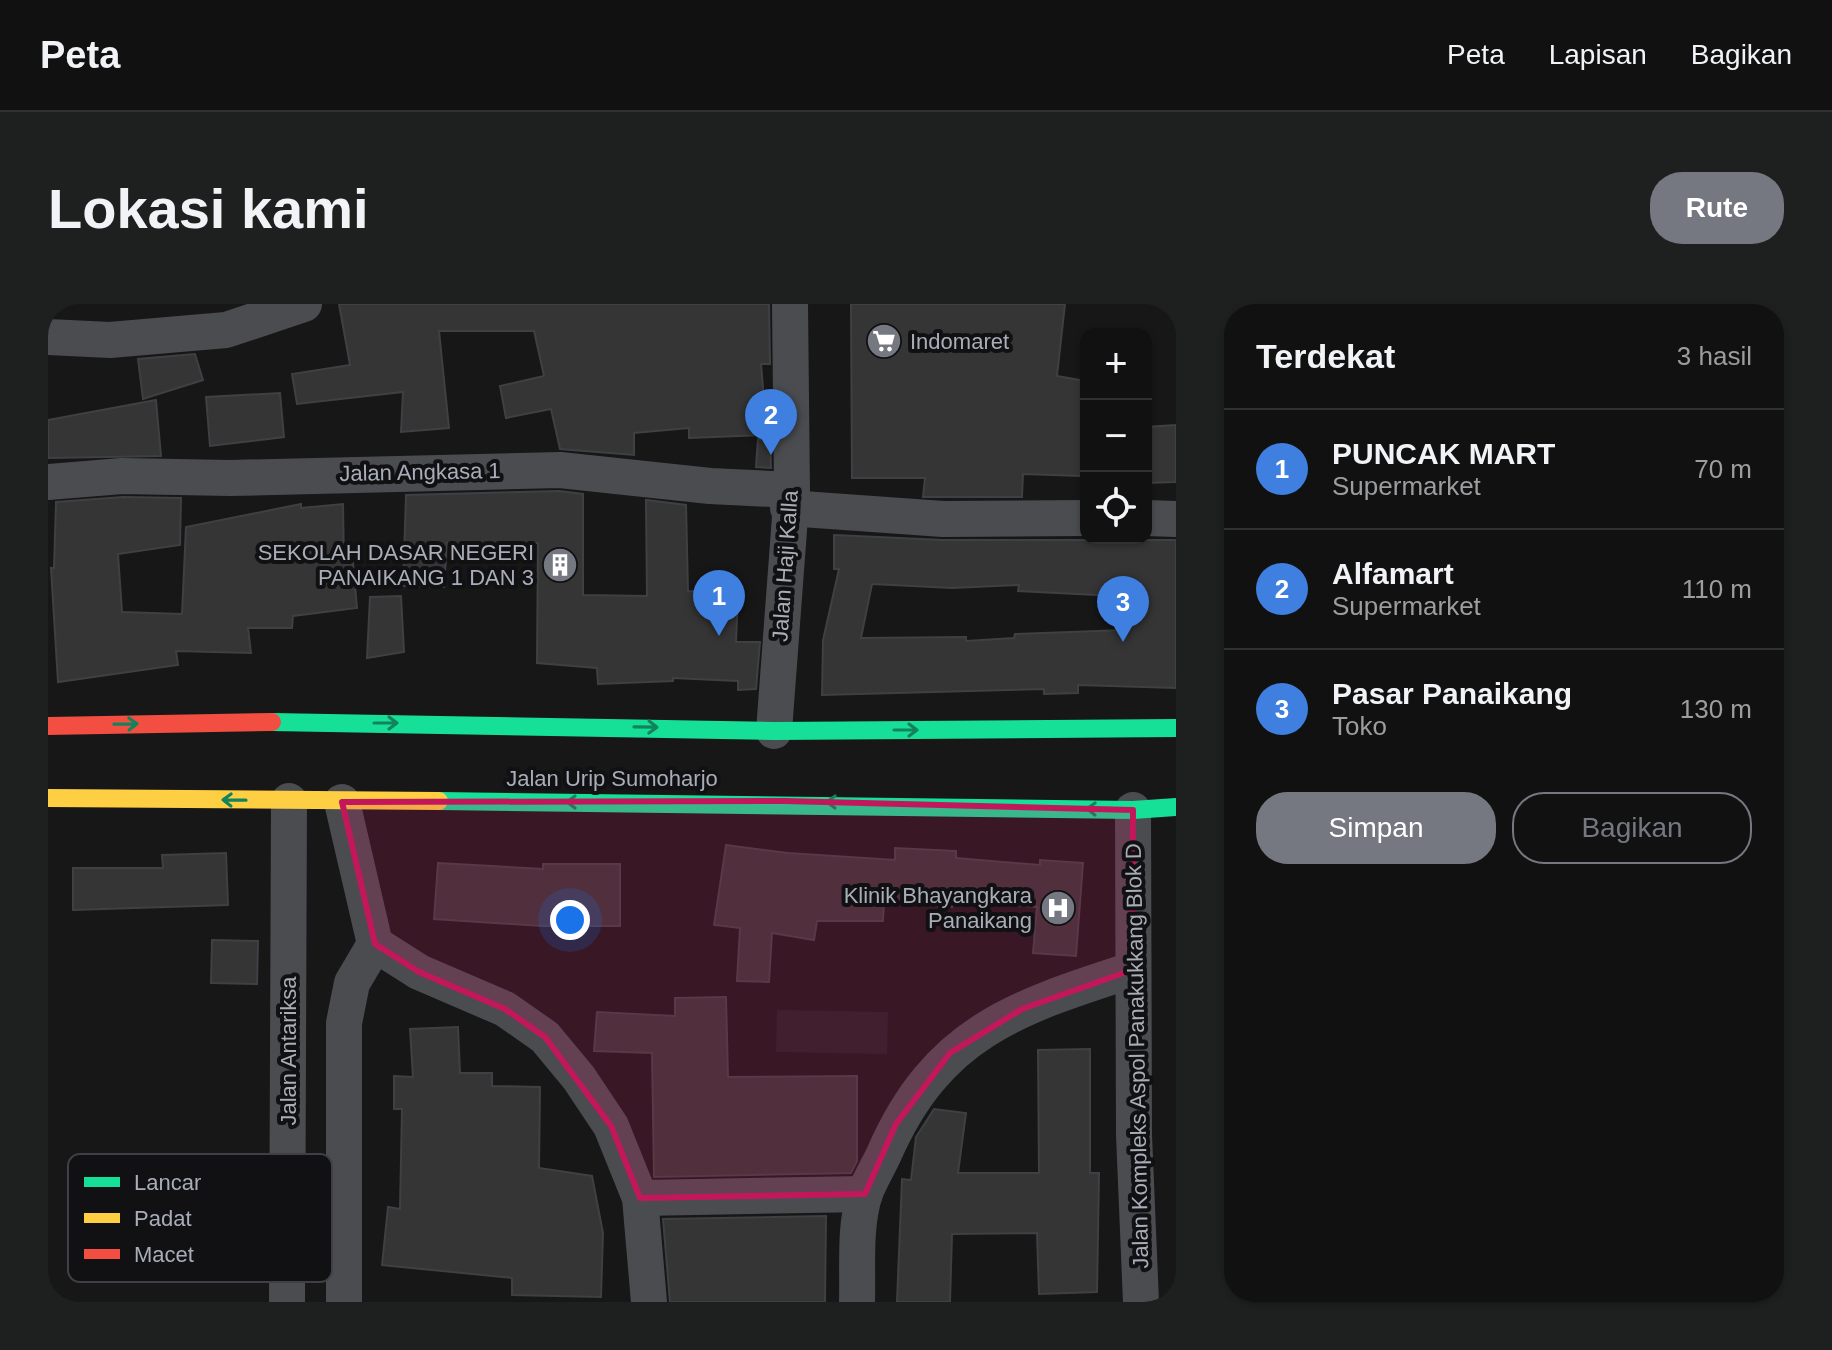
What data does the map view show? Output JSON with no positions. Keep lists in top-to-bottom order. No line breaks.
{"streets":{"highway":["Jalan Urip Sumoharjo"],"street":["Jalan Angkasa 1","Jalan Haji Kalla","Jalan Antariksa","Jalan Kompleks Aspol Panakukkang Blok D"]},"crossings":[["Jalan Angkasa 1","Jalan Haji Kalla"],["Jalan Urip Sumoharjo","Jalan Antariksa"],["Jalan Urip Sumoharjo","Jalan Kompleks Aspol Panakukkang Blok D"]],"places":{"supermarket":["Indomaret"],"building":["SEKOLAH DASAR NEGERI PANAIKANG 1 DAN 3"],"hospital":["Klinik Bhayangkara Panaikang"]},"legend":["Lancar","Padat","Macet"],"page":{"header":"Peta","nav":["Peta","Lapisan","Bagikan"],"buttons":["Rute",["Simpan","Bagikan"]],"title":"Lokasi kami","heading":["Terdekat","3 hasil"],"map_buttons":["+","−"],"pins":["2","1","3"],"list":[{"mark":"1","name":"PUNCAK MART","note":"Supermarket","value":"70 m"},{"mark":"2","name":"Alfamart","note":"Supermarket","value":"110 m"},{"mark":"3","name":"Pasar Panaikang","note":"Toko","value":"130 m"}]}}
